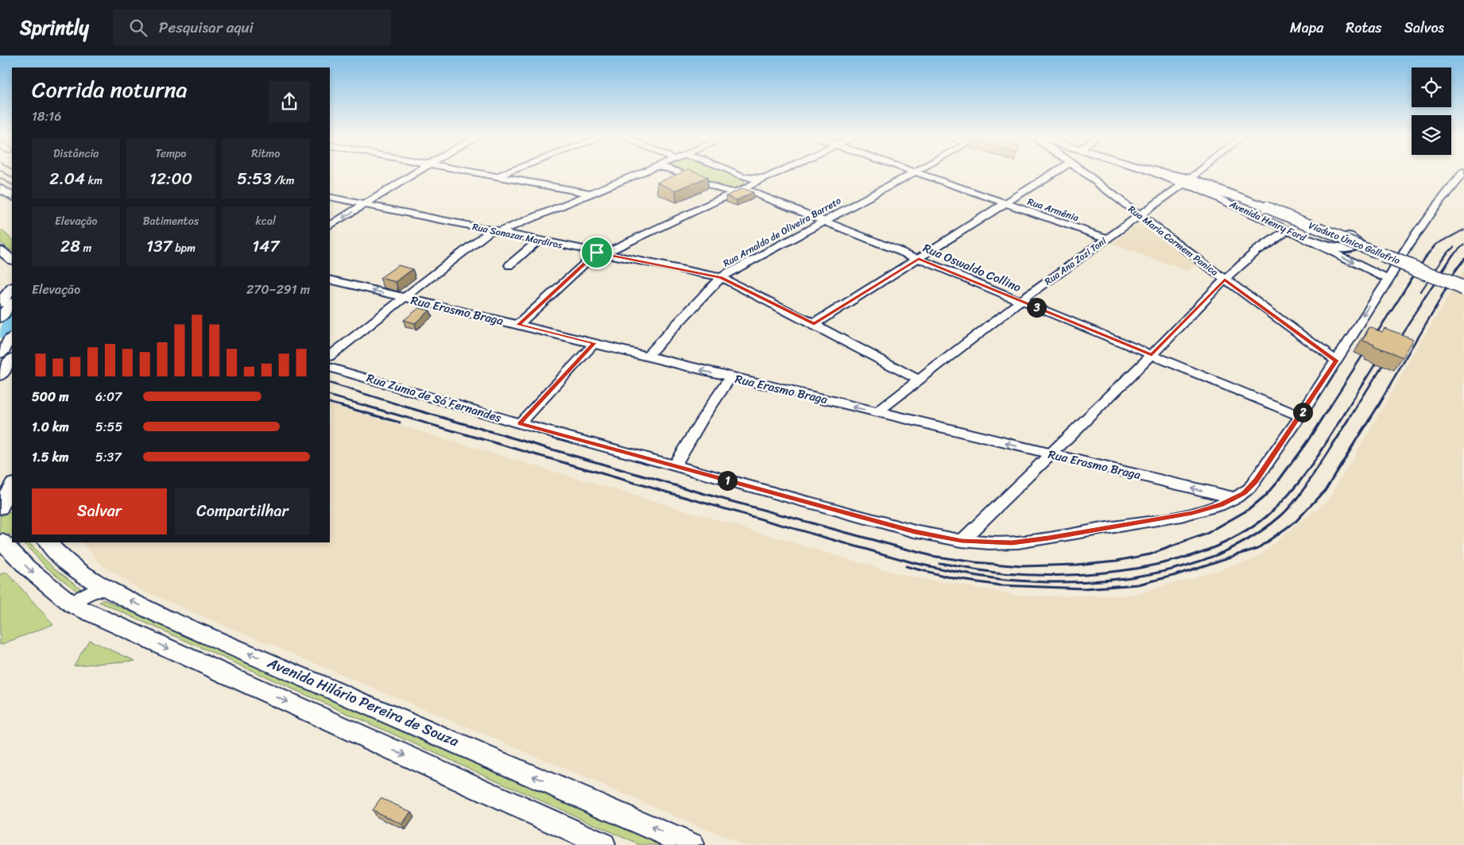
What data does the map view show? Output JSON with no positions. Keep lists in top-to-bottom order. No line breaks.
{"streets":{"main road":["Avenida Henry Ford","Viaduto Único Gallafrio","Avenida Hilário Pereira de Souza"],"street":["Rua Armênia","Rua Arnaldo de Oliveira Barreto","Rua Sanazar Mardiros","Rua Maria Carmem Panica","Rua Ana Zozi Toni","Rua Oswaldo Collino","Rua Erasmo Braga","Rua Zuma de Sá Fernandes"]},"crossings":[["Rua Armênia","Rua Ana Zozi Toni"],["Avenida Henry Ford","Viaduto Único Gallafrio"],["Avenida Henry Ford","Rua Ana Zozi Toni"],["Avenida Henry Ford","Rua Zuma de Sá Fernandes"],["Rua Arnaldo de Oliveira Barreto","Rua Sanazar Mardiros"],["Rua Arnaldo de Oliveira Barreto","Rua Oswaldo Collino"],["Rua Sanazar Mardiros","Rua Ana Zozi Toni"],["Rua Maria Carmem Panica","Rua Ana Zozi Toni"],["Rua Maria Carmem Panica","Rua Zuma de Sá Fernandes"],["Viaduto Único Gallafrio","Rua Ana Zozi Toni"],["Rua Ana Zozi Toni","Rua Oswaldo Collino"],["Rua Ana Zozi Toni","Rua Erasmo Braga"],["Rua Oswaldo Collino","Rua Zuma de Sá Fernandes"],["Rua Erasmo Braga","Rua Zuma de Sá Fernandes"]],"one_way":["Avenida Henry Ford","Rua Erasmo Braga"],"page":{"header":"Sprintly","search":"Pesquisar aqui","nav":["Mapa","Rotas","Salvos"],"heading":["Corrida noturna","18:16"],"stats":[["Distância","2.04 km"],["Tempo","12:00"],["Ritmo","5:53 /km"],["Elevação","28 m"],["Batimentos","137 bpm"],["kcal","147"]],"chart":["Elevação","270–291 m"],"pins":["3","2","1"],"list":[{"name":"500 m","note":"6:07"},{"name":"1.0 km","note":"5:55"},{"name":"1.5 km","note":"5:37"}],"buttons":["Salvar","Compartilhar"]}}
